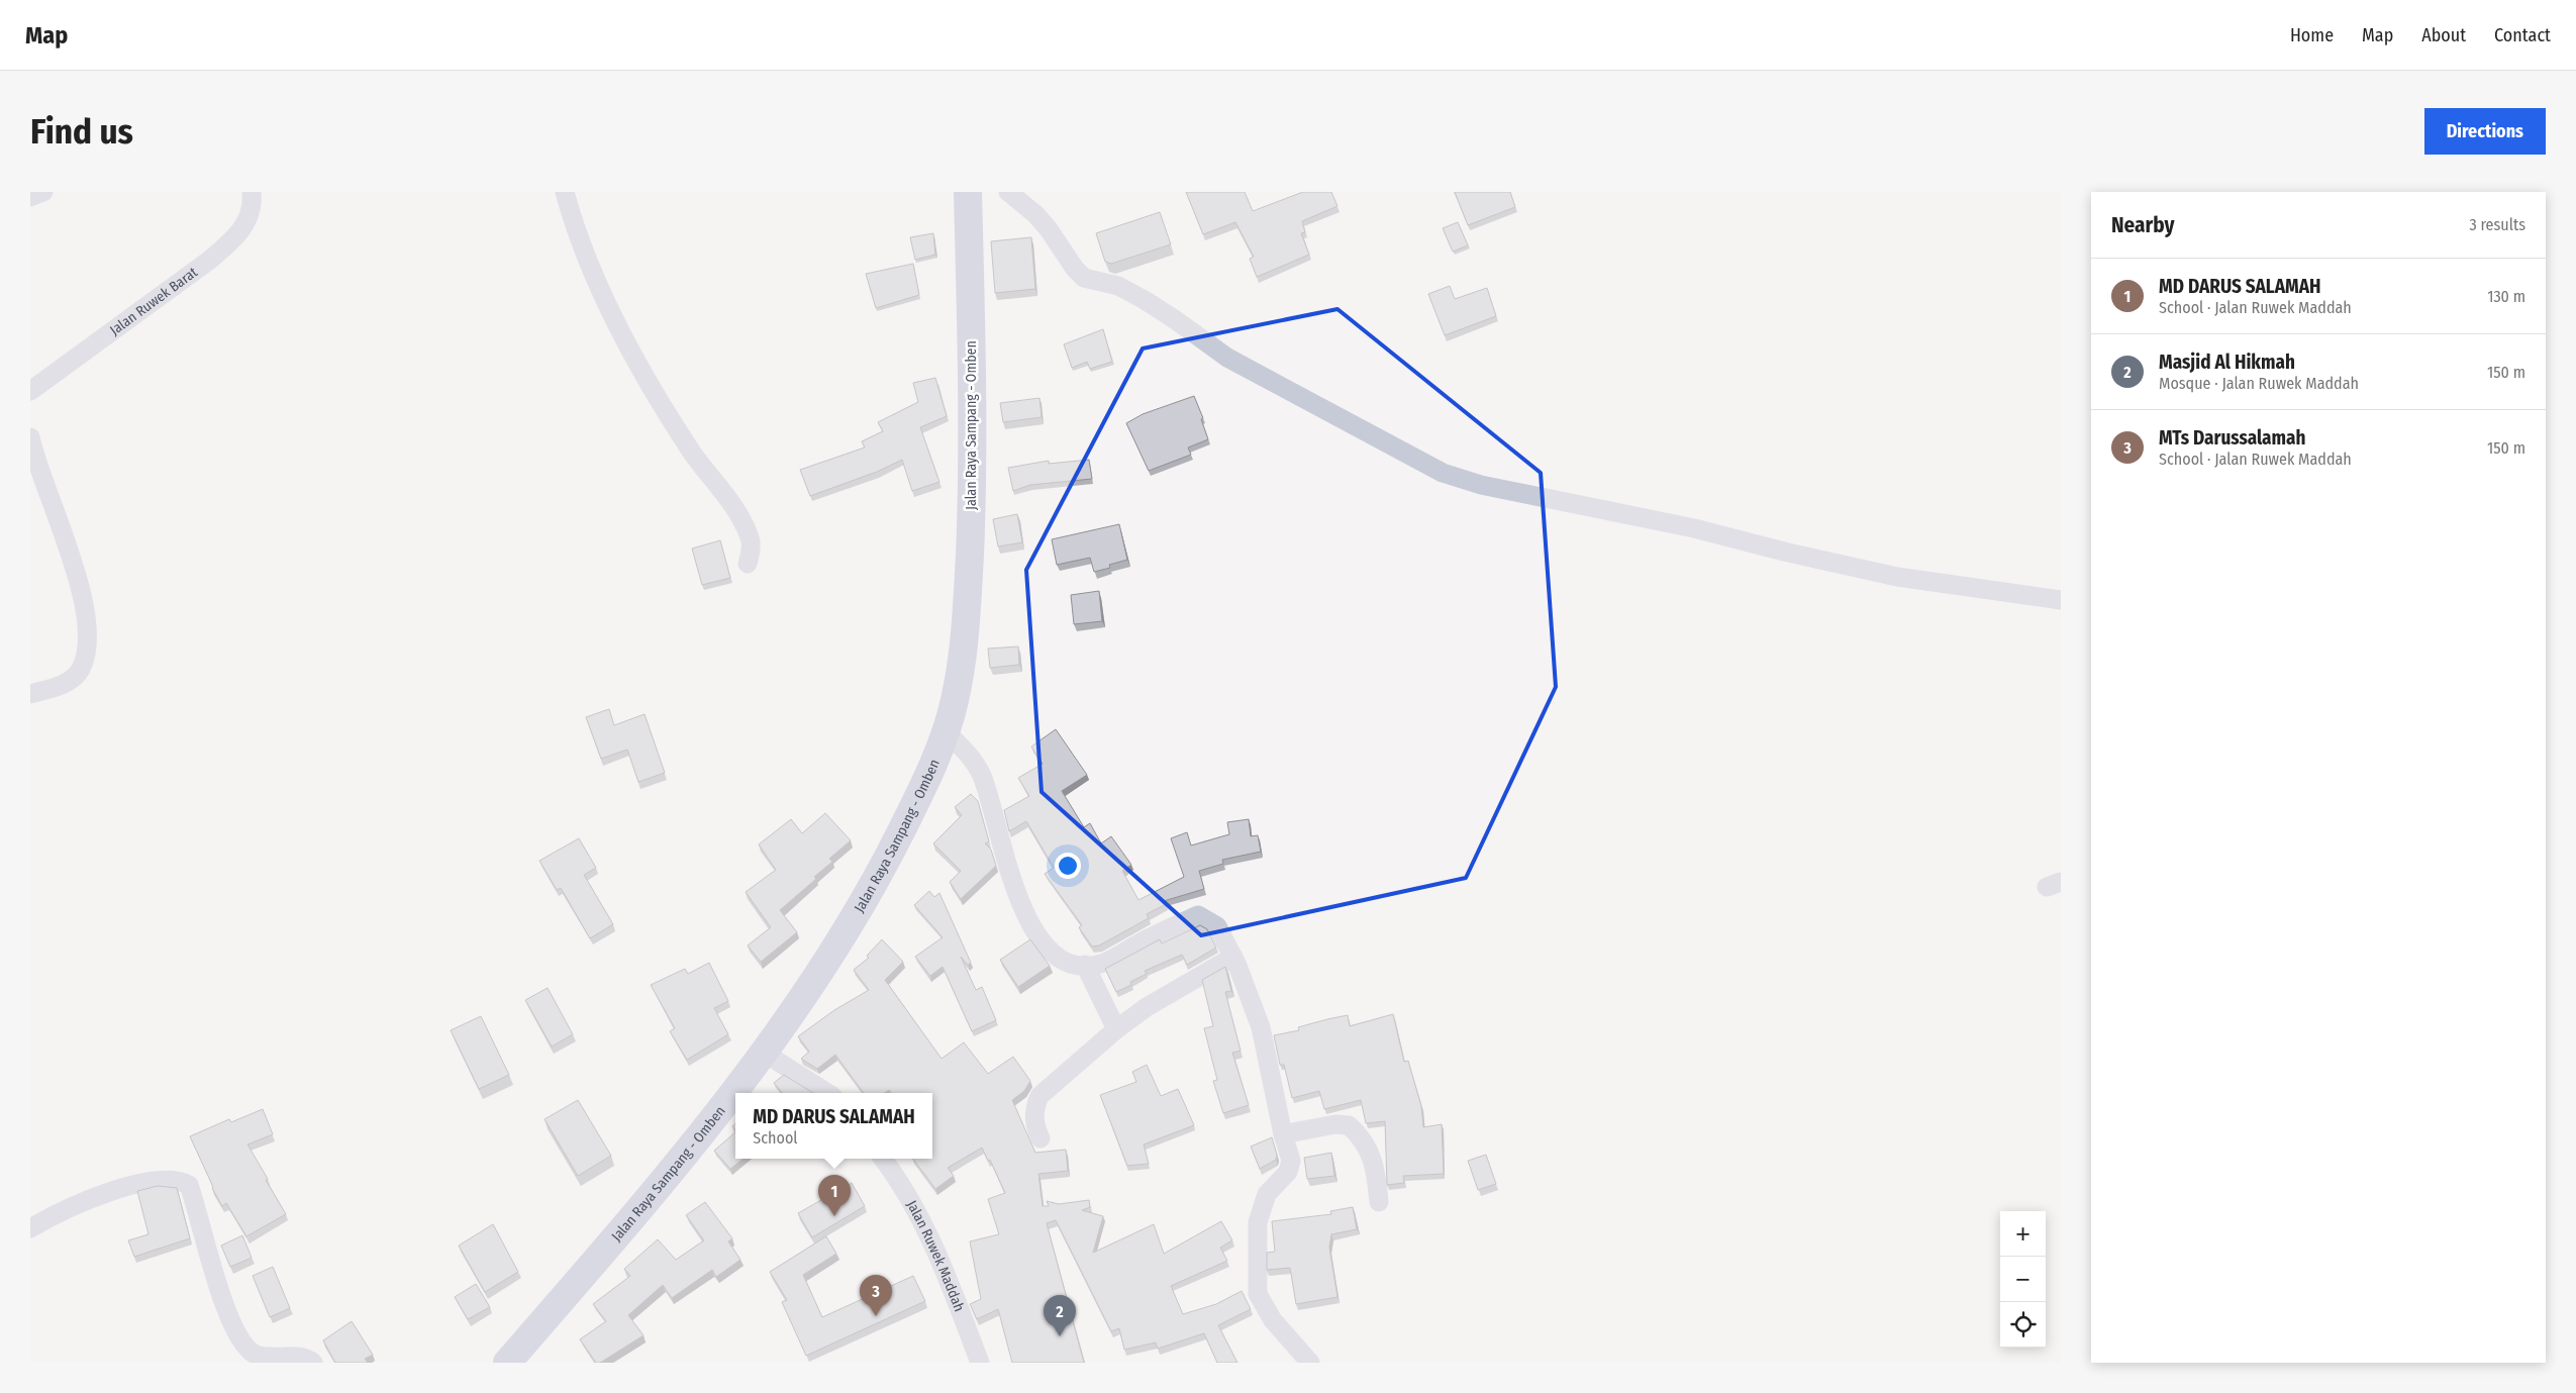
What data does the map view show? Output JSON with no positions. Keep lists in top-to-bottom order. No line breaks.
{"streets":{"main road":["Jalan Raya Sampang - Omben"],"street":["Jalan Ruwek Barat","Jalan Ruwek Maddah"]},"page":{"header":"Map","nav":["Home","Map","About","Contact"],"buttons":"Directions","title":"Find us","heading":["Nearby","3 results"],"list":[{"mark":"1","name":"MD DARUS SALAMAH","note":"School · Jalan Ruwek Maddah","value":"130 m"},{"mark":"2","name":"Masjid Al Hikmah","note":"Mosque · Jalan Ruwek Maddah","value":"150 m"},{"mark":"3","name":"MTs Darussalamah","note":"School · Jalan Ruwek Maddah","value":"150 m"}],"popup":["MD DARUS SALAMAH","School"],"pins":["1","3","2"],"map_buttons":["+","−"]}}
